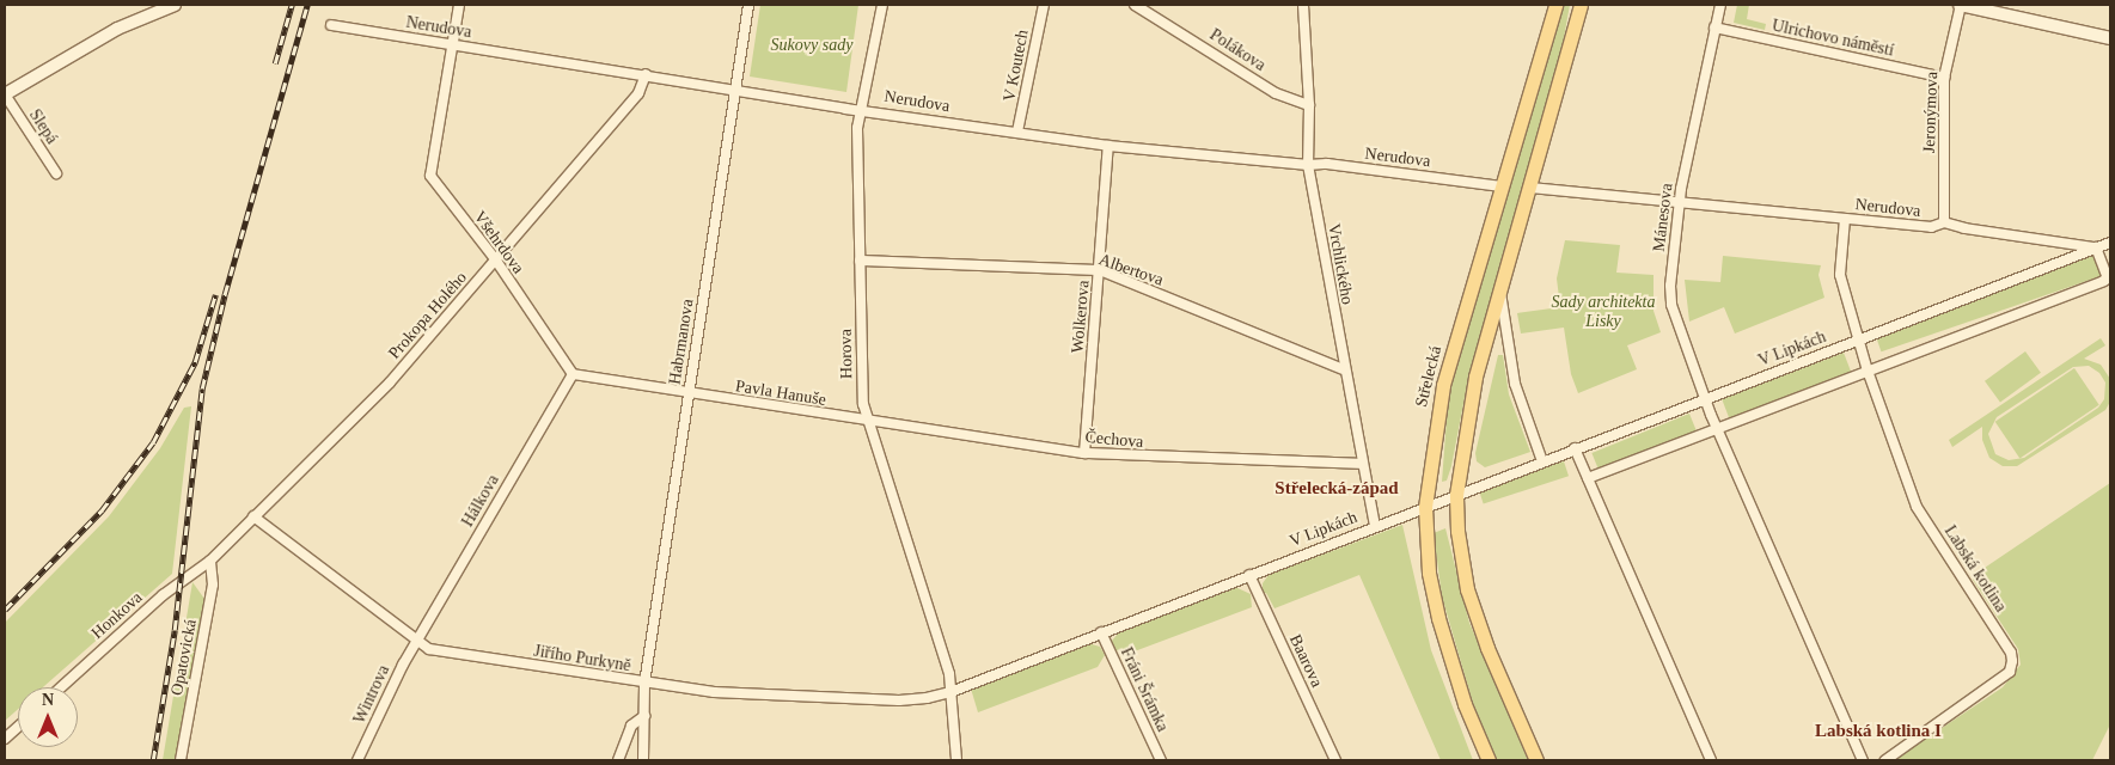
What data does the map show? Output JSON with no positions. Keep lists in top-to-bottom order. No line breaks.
{"streets":{"main road":["Střelecká"],"street":["Nerudova","Ulrichovo náměstí","Polákova","V Koutech","Jeronýmova","Slepá","Mánesova","Všehrdova","Vrchlického","Albertova","Prokopa Holého","Wolkerova","Habrmanova","V Lipkách","Horova","Pavla Hanuše","Čechova","Hálkova","Labská kotlina","Honkova","Opatovická","Jiřího Purkyně","Baarova","Fráni Šrámka","Wintrova"]},"crossings":[["Nerudova","V Koutech"],["Nerudova","Jeronýmova"],["Nerudova","Mánesova"],["Nerudova","Všehrdova"],["Nerudova","Vrchlického"],["Nerudova","Prokopa Holého"],["Nerudova","Wolkerova"],["Nerudova","Habrmanova"],["Nerudova","V Lipkách"],["Nerudova","Horova"],["Nerudova","Střelecká"],["Nerudova","Labská kotlina"],["Ulrichovo náměstí","Jeronýmova"],["Ulrichovo náměstí","Mánesova"],["Polákova","Vrchlického"],["Mánesova","V Lipkách"],["Všehrdova","Prokopa Holého"],["Všehrdova","Hálkova"],["Vrchlického","Albertova"],["Vrchlického","V Lipkách"],["Vrchlického","Čechova"],["Albertova","Wolkerova"],["Albertova","Horova"],["Prokopa Holého","Honkova"],["Prokopa Holého","Opatovická"],["Prokopa Holého","Jiřího Purkyně"],["Wolkerova","Čechova"],["Habrmanova","Pavla Hanuše"],["Habrmanova","Jiřího Purkyně"],["V Lipkách","Horova"],["V Lipkách","Střelecká"],["V Lipkách","Labská kotlina"],["V Lipkách","Jiřího Purkyně"],["V Lipkách","Baarova"],["V Lipkách","Fráni Šrámka"],["Horova","Pavla Hanuše"],["Horova","Čechova"],["Horova","Jiřího Purkyně"],["Pavla Hanuše","Čechova"],["Hálkova","Jiřího Purkyně"],["Hálkova","Wintrova"],["Honkova","Opatovická"],["Jiřího Purkyně","Wintrova"]],"districts":["Střelecká-západ","Labská kotlina I"],"parks":["Sukovy sady","Sady architekta Lisky"],"north":"top"}
